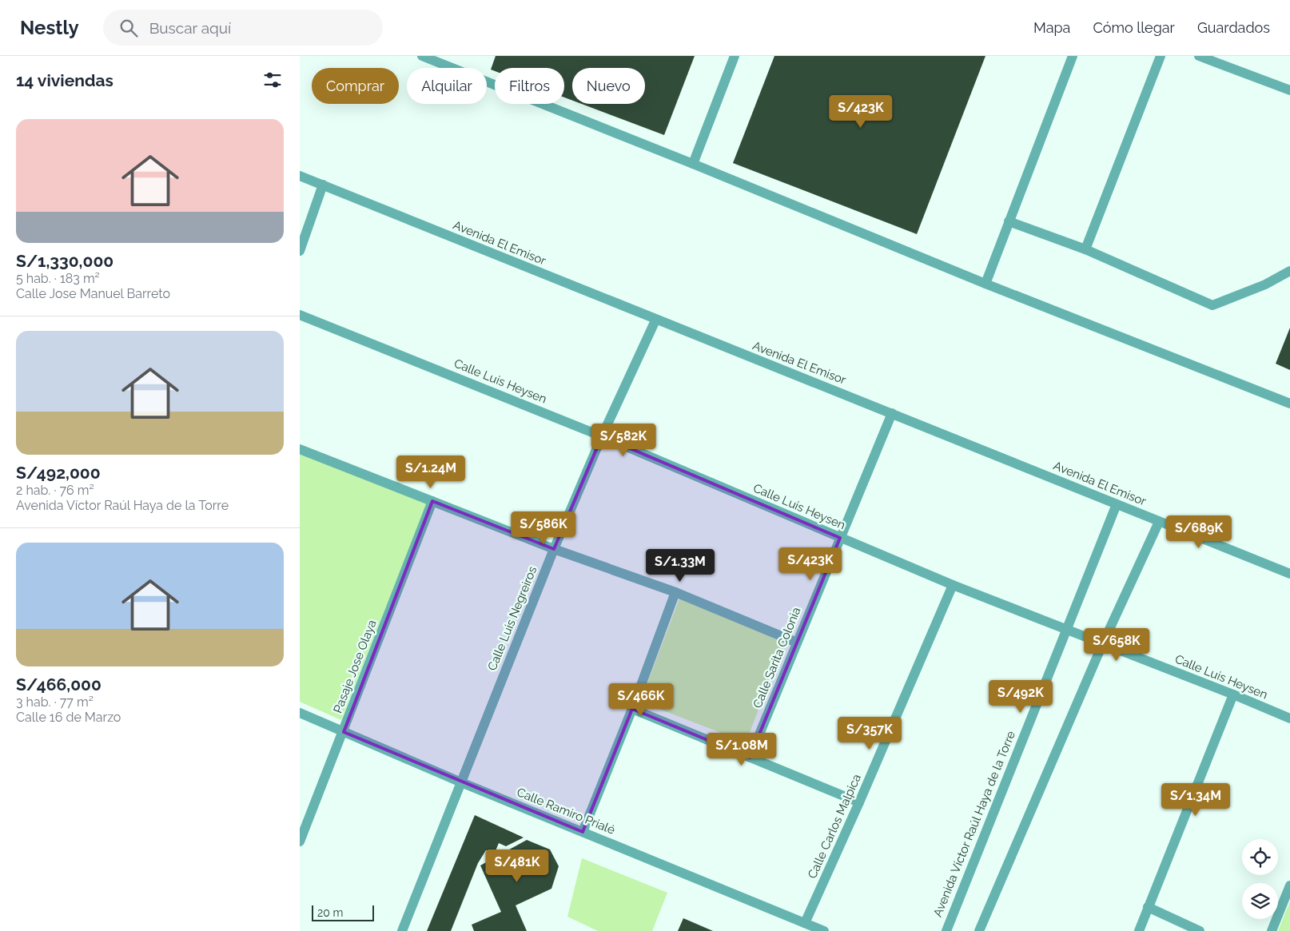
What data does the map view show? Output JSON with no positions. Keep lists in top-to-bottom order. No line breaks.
{"streets":{"street":["Avenida El Emisor","Calle Luis Heysen","Calle Luis Negreiros","Calle Sarita Colonia","Pasaje Jose Olaya","Calle Ramiro Prialé","Avenida Víctor Raúl Haya de la Torre","Calle Carlos Malpica"]},"crossings":[["Avenida El Emisor","Calle Luis Negreiros"],["Avenida El Emisor","Calle Sarita Colonia"],["Avenida El Emisor","Avenida Víctor Raúl Haya de la Torre"],["Calle Luis Heysen","Calle Luis Negreiros"],["Calle Luis Heysen","Calle Sarita Colonia"],["Calle Luis Heysen","Avenida Víctor Raúl Haya de la Torre"],["Calle Luis Heysen","Calle Carlos Malpica"],["Calle Luis Negreiros","Calle Ramiro Prialé"],["Pasaje Jose Olaya","Calle Ramiro Prialé"],["Calle Ramiro Prialé","Calle Carlos Malpica"]],"scale_bar":"20 m","page":{"header":"Nestly","search":"Buscar aquí","nav":["Mapa","Cómo llegar","Guardados"],"heading":"14 viviendas","chip":["Comprar","Alquilar","Filtros","Nuevo"],"price":["S/423K","S/582K","S/1.24M","S/586K","S/689K","S/423K","S/1.33M","S/658K","S/492K","S/466K","S/357K","S/1.08M","S/1.34M","S/481K"],"list":[{"name":"S/1,330,000","note":"5 hab. · 183 m² · Calle Jose Manuel Barreto"},{"name":"S/492,000","note":"2 hab. · 76 m² · Avenida Víctor Raúl Haya de la Torre"},{"name":"S/466,000","note":"3 hab. · 77 m² · Calle 16 de Marzo"}],"scale":"20 m"}}
